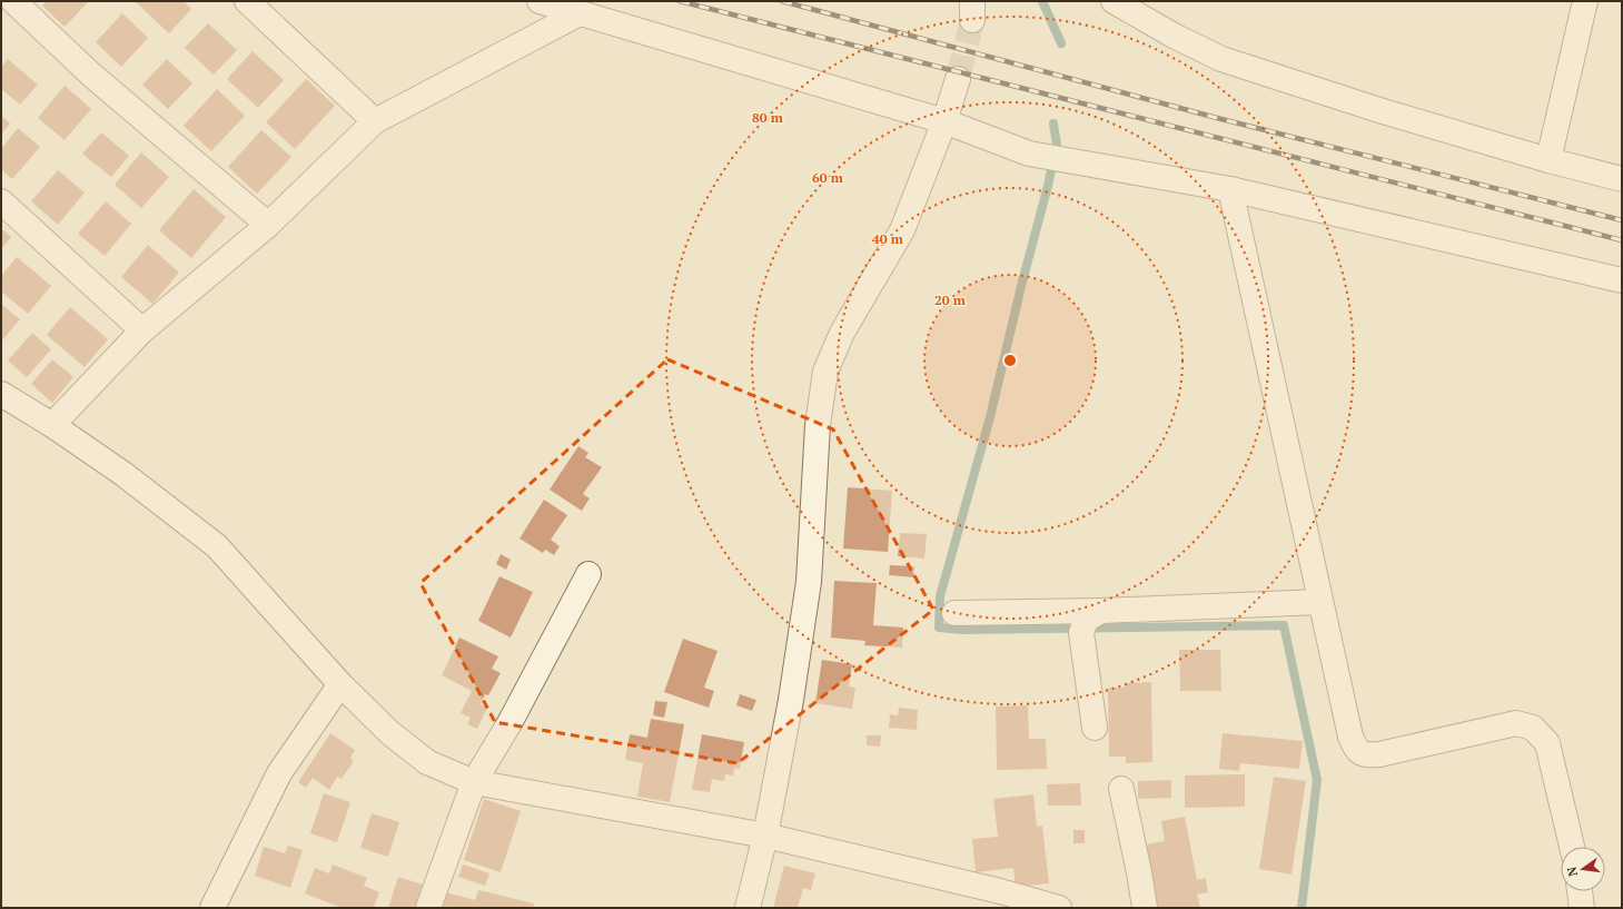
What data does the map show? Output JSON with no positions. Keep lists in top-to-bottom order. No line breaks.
{"north":"left","rings":["80 m","60 m","40 m","20 m"]}
